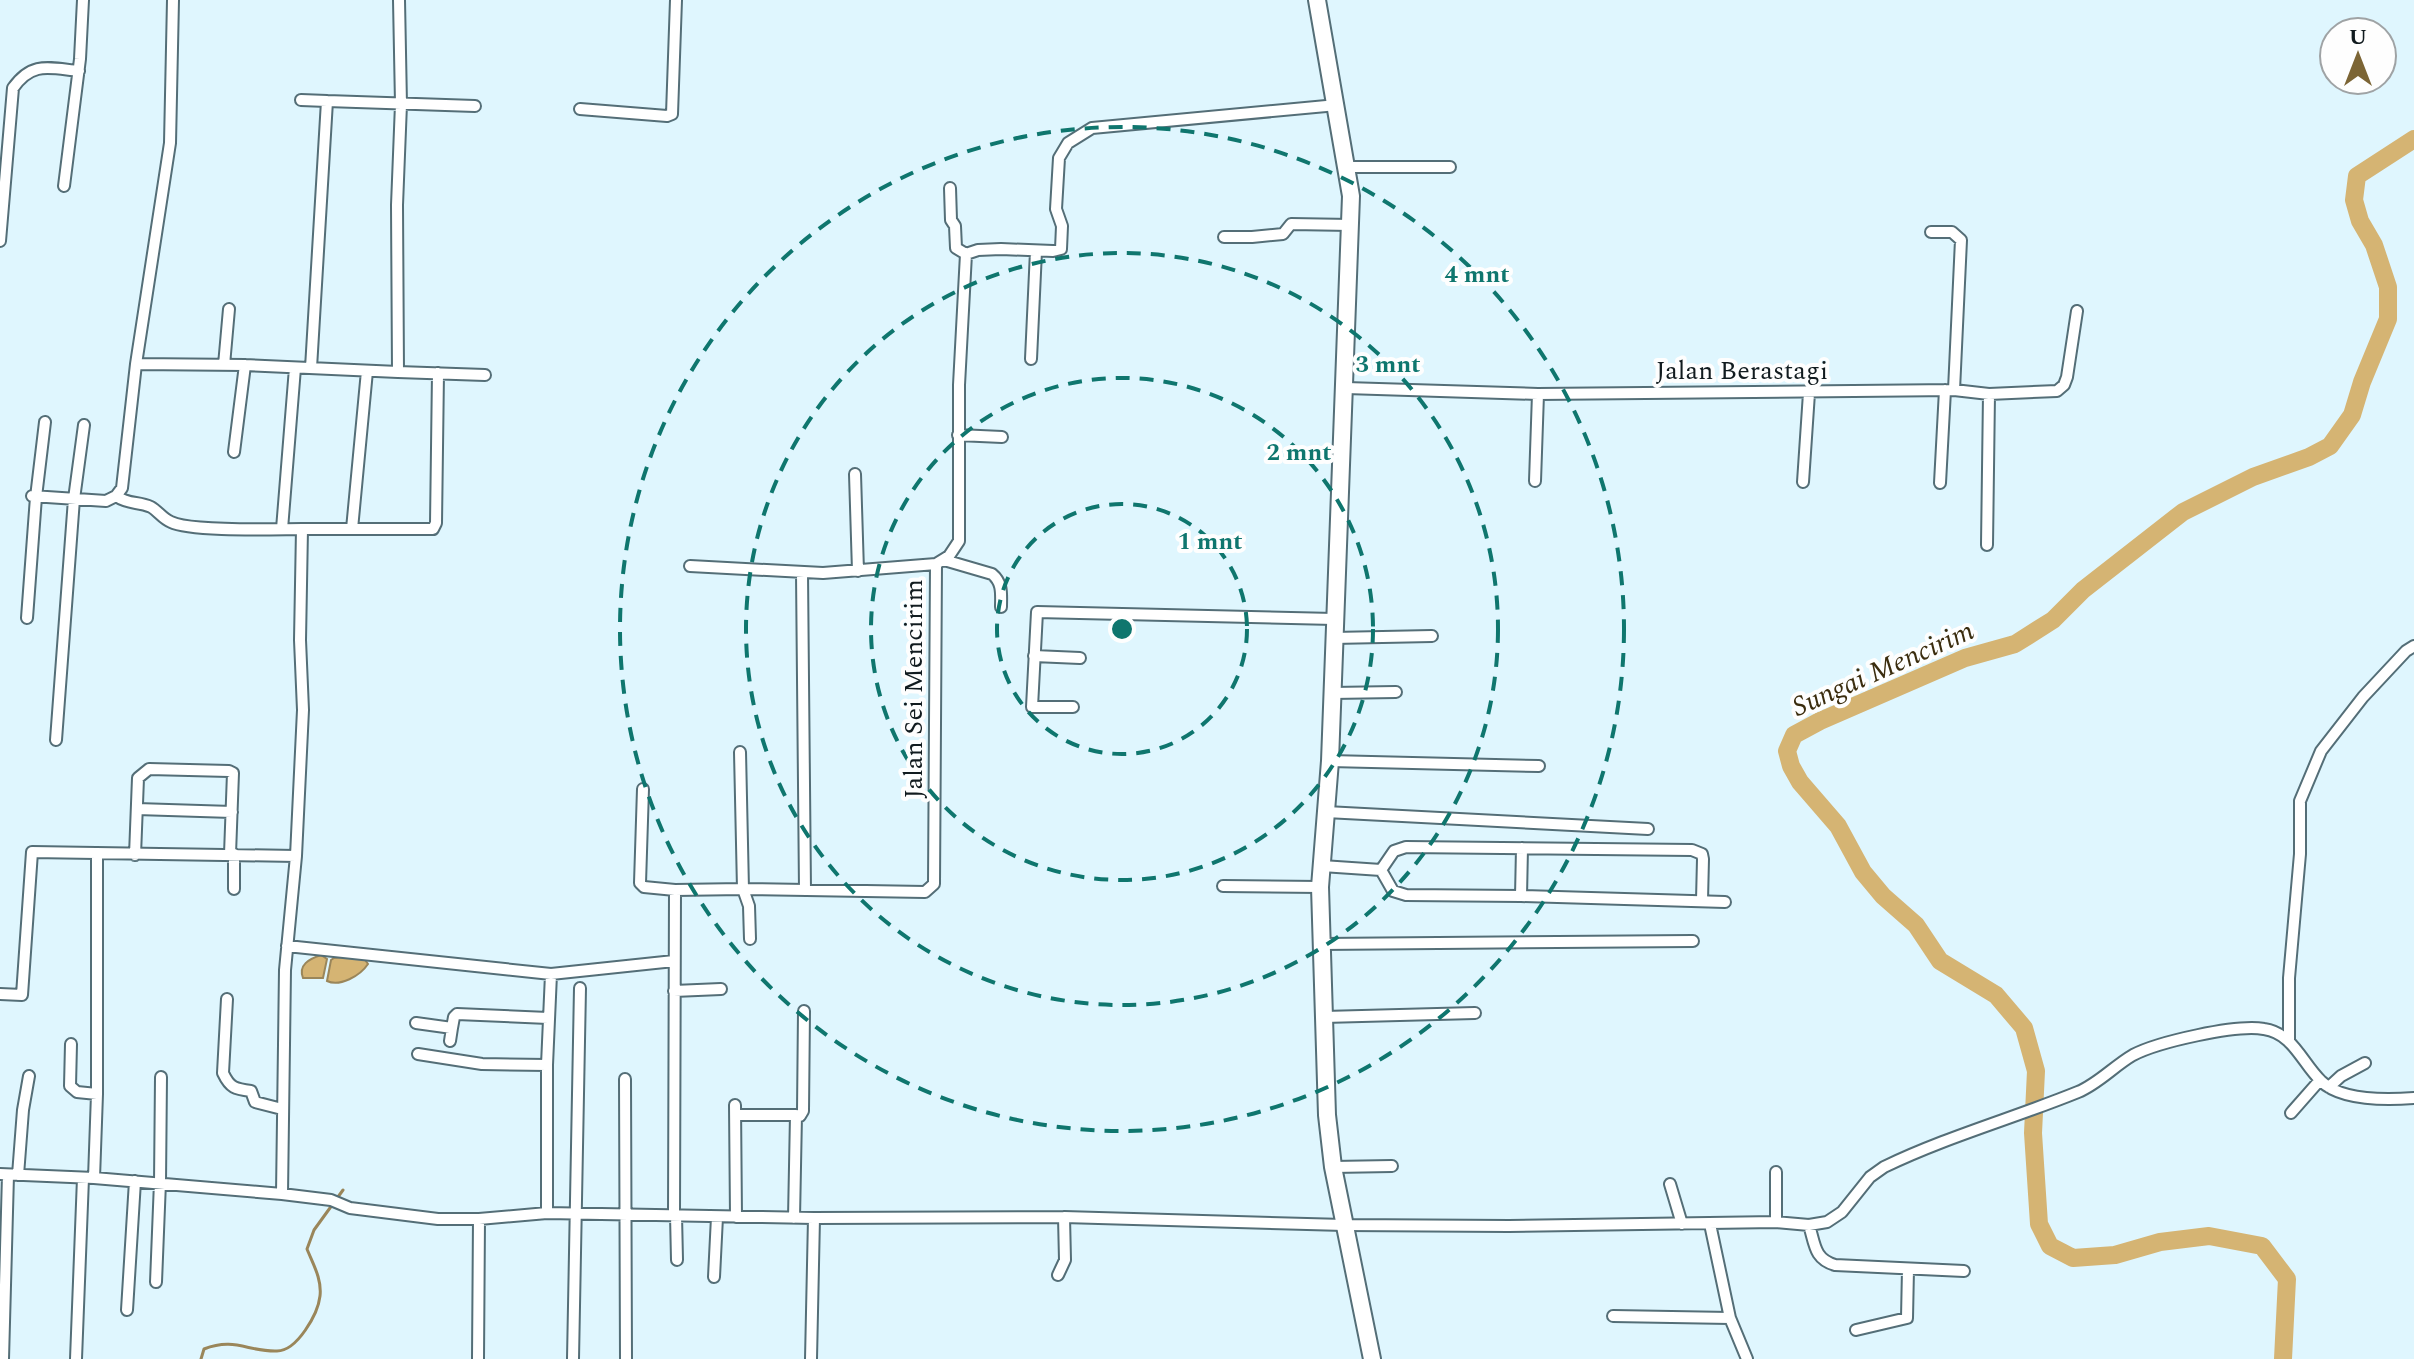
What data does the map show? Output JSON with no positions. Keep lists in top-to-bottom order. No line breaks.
{"streets":{"street":["Jalan Berastagi","Jalan Sei Mencirim"]},"water":["Sungai Mencirim"],"north":"top","rings":["4 mnt","3 mnt","2 mnt","1 mnt"]}
